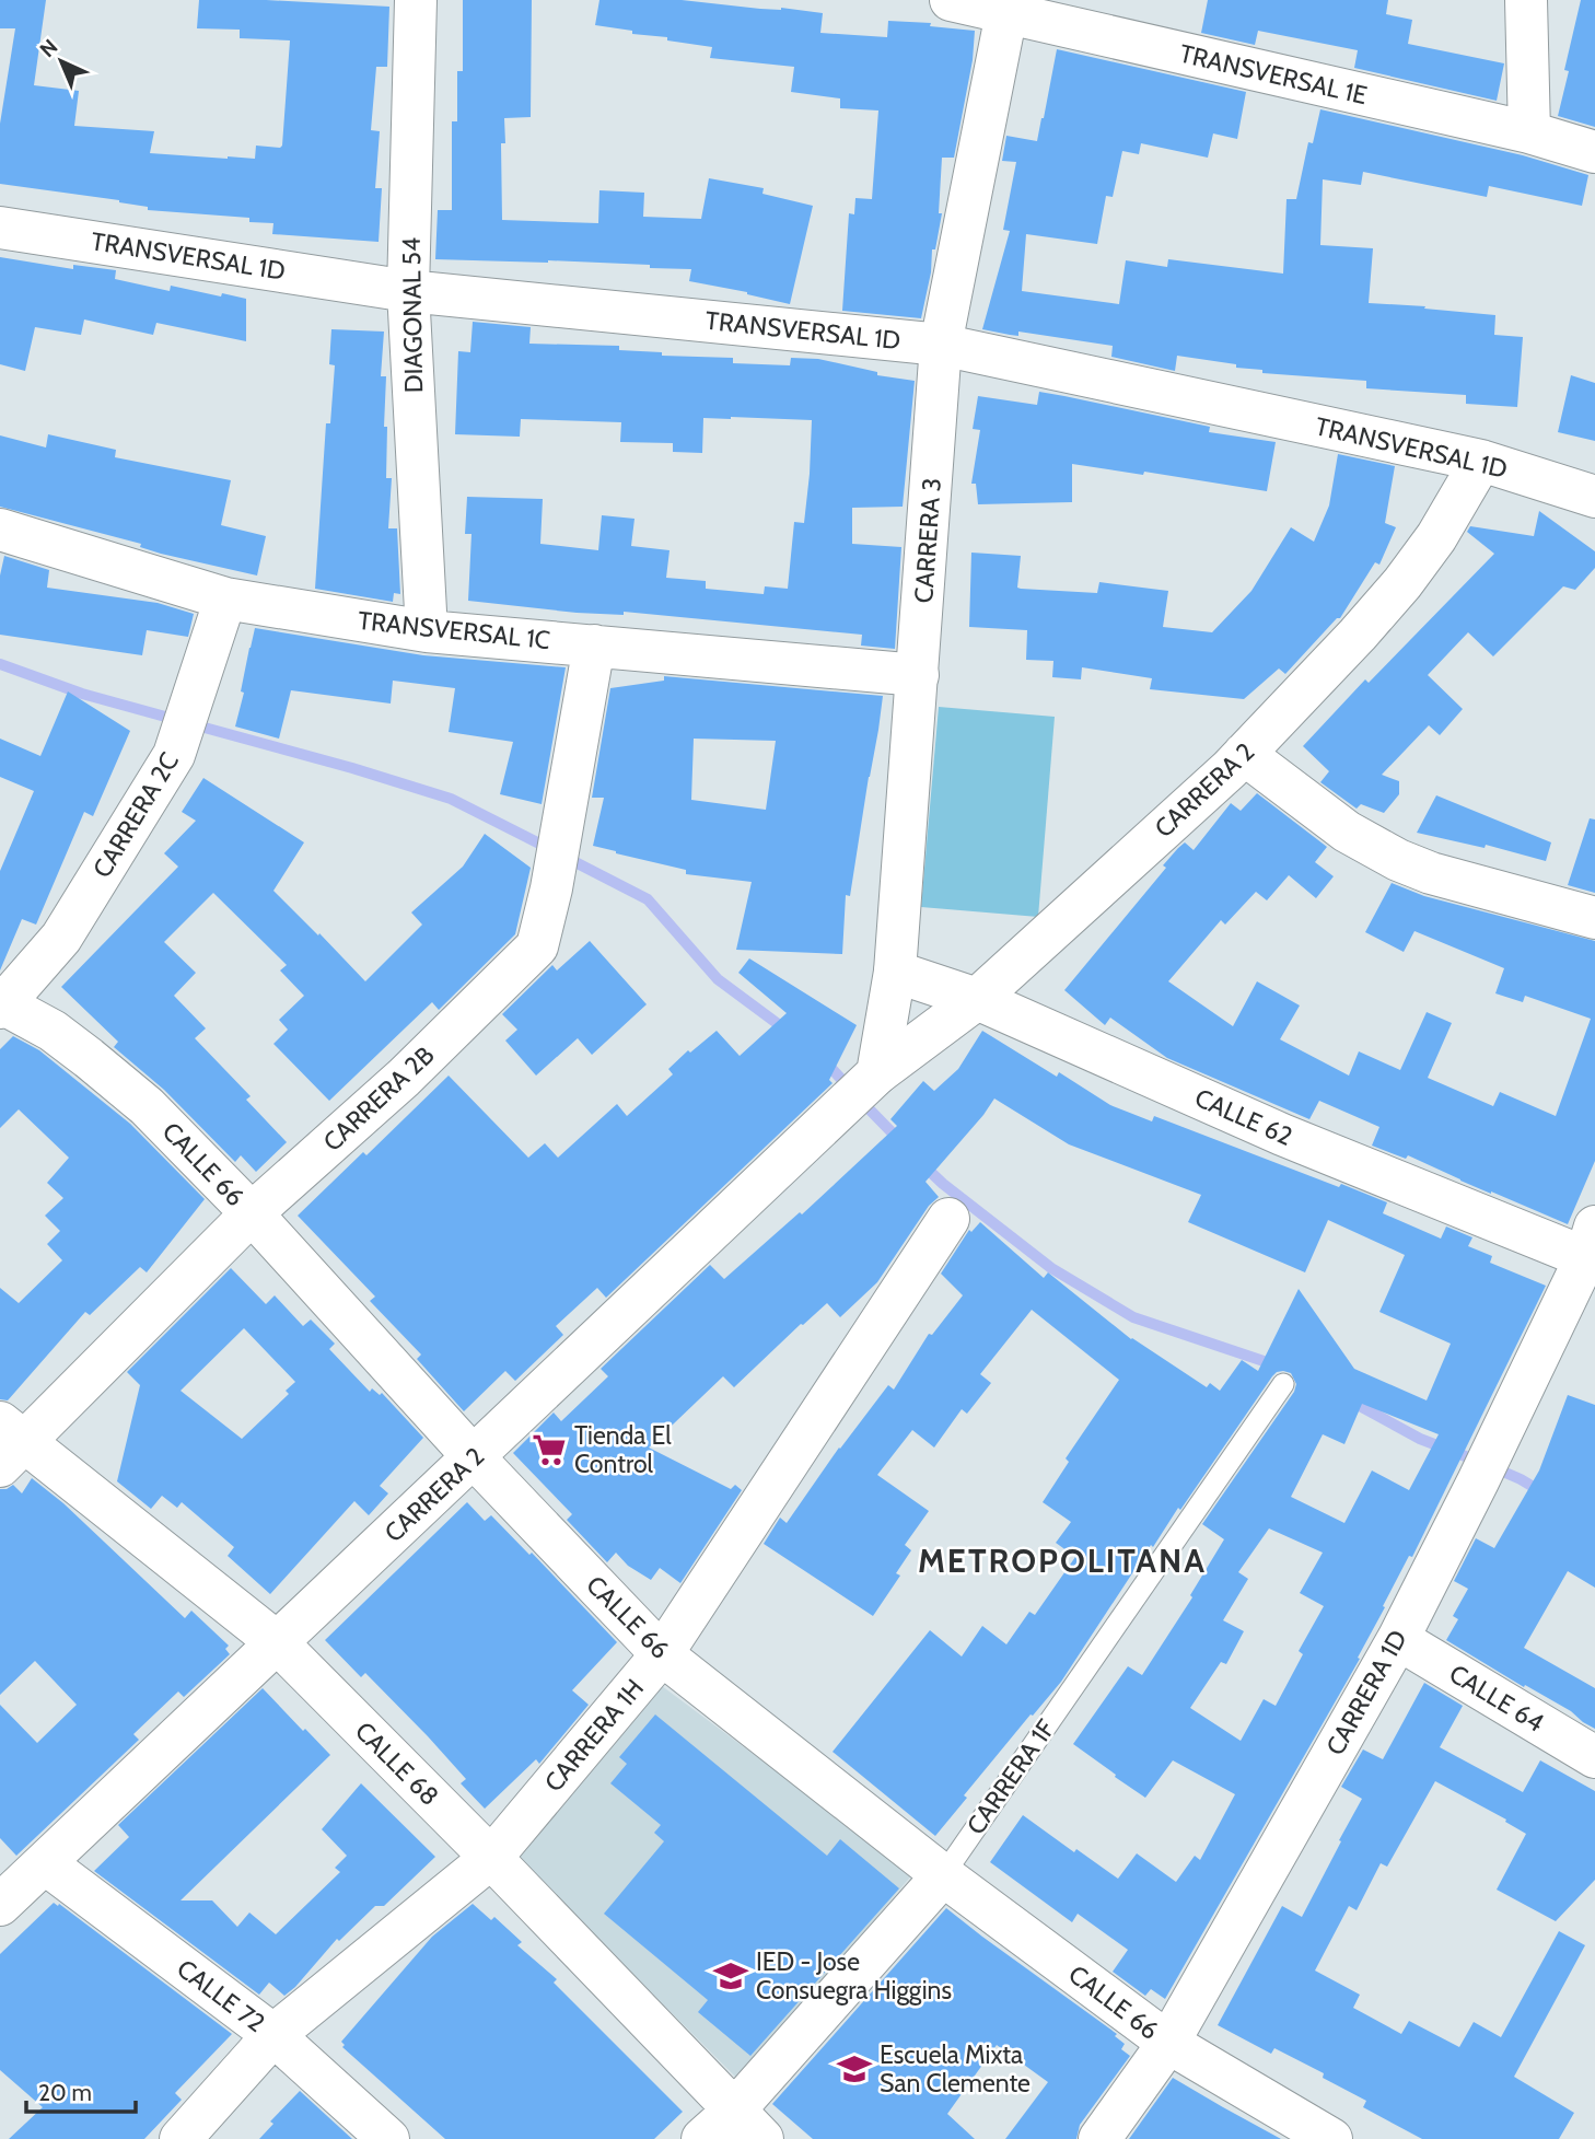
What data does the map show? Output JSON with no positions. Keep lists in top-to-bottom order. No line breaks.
{"streets":{"street":["TRANSVERSAL 1E","TRANSVERSAL 1D","DIAGONAL 54","CARRERA 3","TRANSVERSAL 1C","CARRERA 2","CARRERA 2C","CARRERA 2B","CALLE 62","CALLE 66","CARRERA 1D","CALLE 64","CARRERA 1H","CALLE 68","CARRERA 1F","CALLE 72"]},"crossings":[["TRANSVERSAL 1E","CARRERA 3"],["TRANSVERSAL 1D","DIAGONAL 54"],["TRANSVERSAL 1D","CARRERA 3"],["TRANSVERSAL 1D","CARRERA 2"],["DIAGONAL 54","TRANSVERSAL 1C"],["CARRERA 3","TRANSVERSAL 1C"],["CARRERA 3","CARRERA 2"],["CARRERA 3","CALLE 62"],["TRANSVERSAL 1C","CARRERA 2C"],["TRANSVERSAL 1C","CARRERA 2B"],["CARRERA 2","CALLE 62"],["CARRERA 2","CALLE 66"],["CARRERA 2","CALLE 68"],["CARRERA 2","CALLE 72"],["CARRERA 2C","CALLE 66"],["CARRERA 2B","CALLE 66"],["CARRERA 2B","CALLE 68"],["CALLE 62","CARRERA 1D"],["CALLE 66","CARRERA 1D"],["CALLE 66","CARRERA 1H"],["CALLE 66","CARRERA 1F"],["CARRERA 1D","CALLE 64"],["CARRERA 1H","CALLE 68"],["CARRERA 1H","CALLE 72"],["CALLE 68","CARRERA 1F"]],"districts":["METROPOLITANA"],"places":{"supermarket":["Tienda El Control"],"school or university":["IED - Jose Consuegra Higgins","Escuela Mixta San Clemente"]},"scale_bar":"20 m","north":"top left"}
